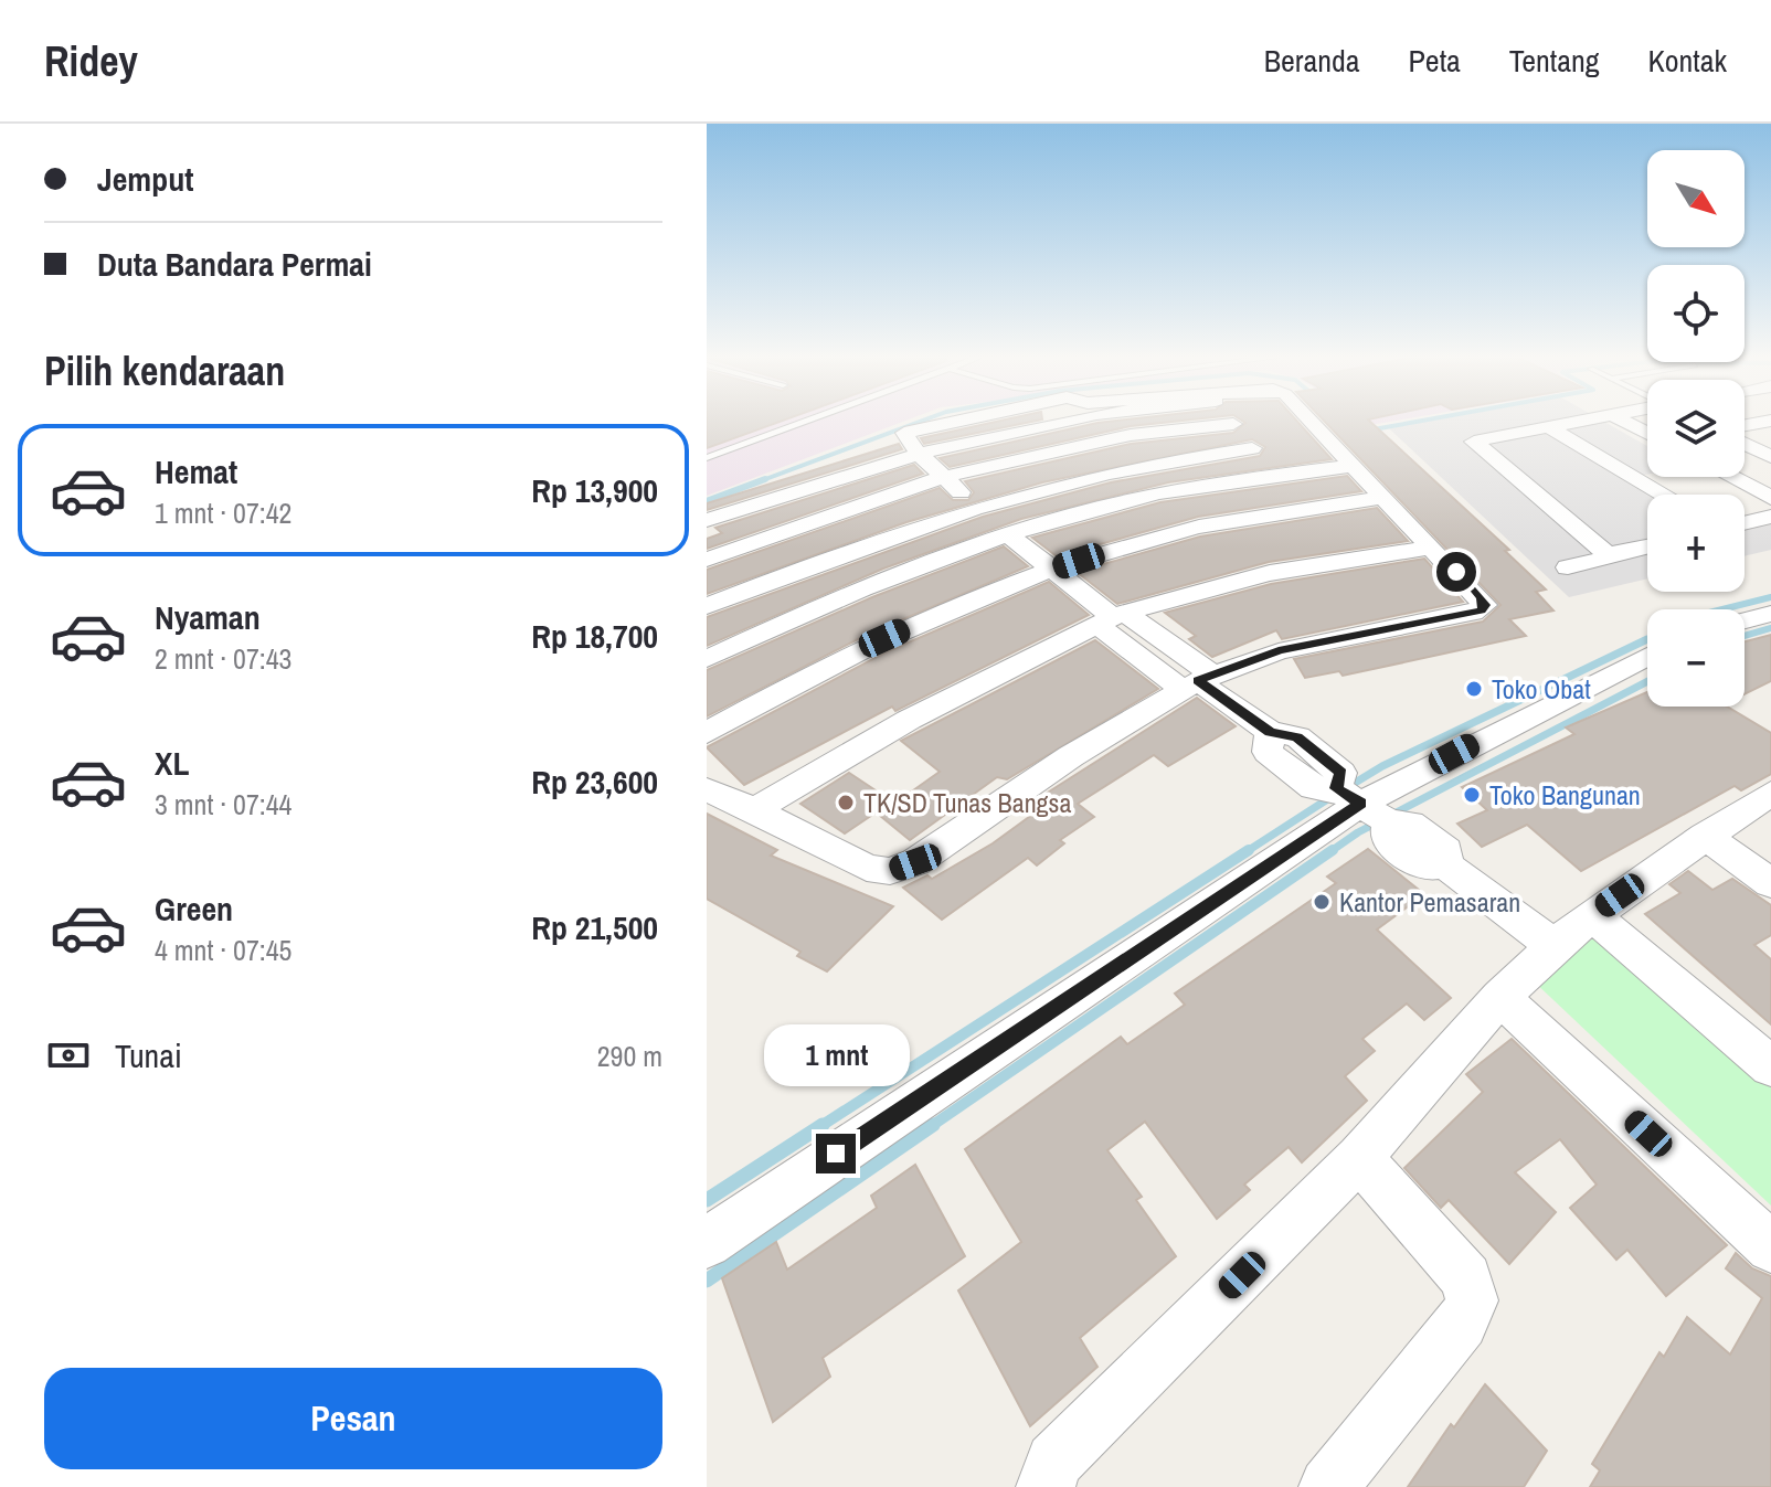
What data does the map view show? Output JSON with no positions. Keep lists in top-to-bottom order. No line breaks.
{"places":["Toko Obat","Toko Bangunan","TK/SD Tunas Bangsa","Kantor Pemasaran"],"north":"bottom right","page":{"header":"Ridey","nav":["Beranda","Peta","Tentang","Kontak"],"banner":["Jemput","Duta Bandara Permai"],"map_buttons":["+","−"],"heading":"Pilih kendaraan","list":[{"name":"Hemat","note":"1 mnt · 07:42","value":"Rp 13,900"},{"name":"Nyaman","note":"2 mnt · 07:43","value":"Rp 18,700"},{"name":"XL","note":"3 mnt · 07:44","value":"Rp 23,600"},{"name":"Green","note":"4 mnt · 07:45","value":"Rp 21,500"}],"pay":["Tunai","290 m"],"bubble":"1 mnt","buttons":"Pesan"}}
